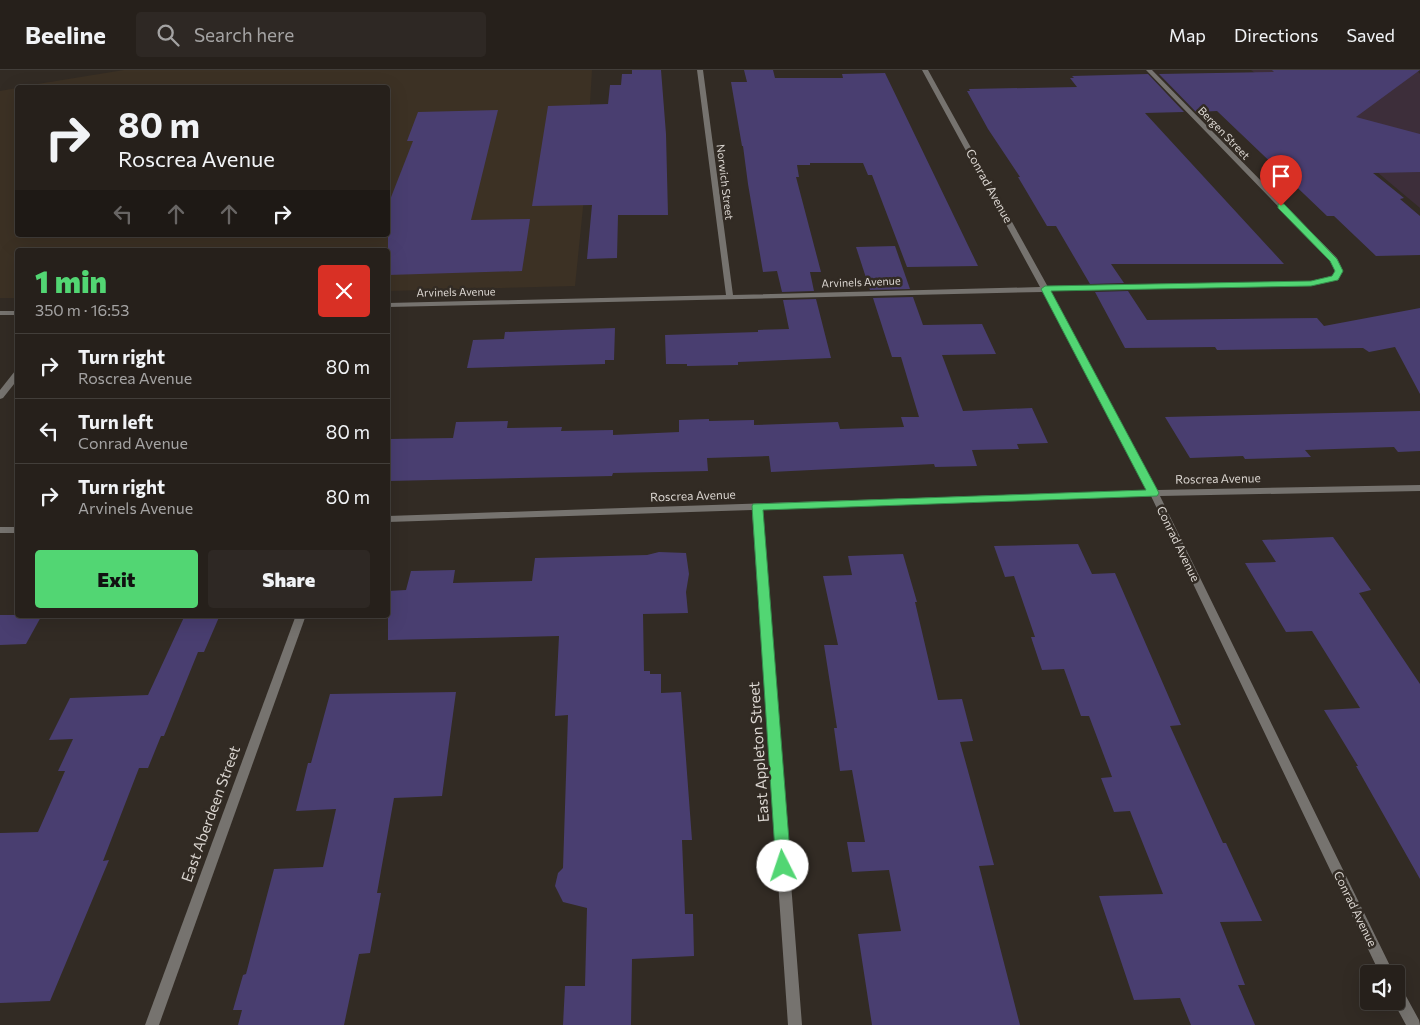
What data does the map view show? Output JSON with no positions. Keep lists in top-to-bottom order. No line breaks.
{"streets":{"street":["Bergen Street","Norwich Street","Conrad Avenue","Arvinels Avenue","Roscrea Avenue","East Appleton Street","East Aberdeen Street"]},"crossings":[["Bergen Street","Arvinels Avenue"],["Norwich Street","Arvinels Avenue"],["Conrad Avenue","Arvinels Avenue"],["Conrad Avenue","Roscrea Avenue"],["Roscrea Avenue","East Appleton Street"]],"page":{"header":"Beeline","search":"Search here","nav":["Map","Directions","Saved"],"turn":["80 m","Roscrea Avenue"],"heading":["1 min","350 m · 16:53"],"list":[{"name":"Turn right","note":"Roscrea Avenue","value":"80 m"},{"name":"Turn left","note":"Conrad Avenue","value":"80 m"},{"name":"Turn right","note":"Arvinels Avenue","value":"80 m"}],"buttons":["Exit","Share"]}}
